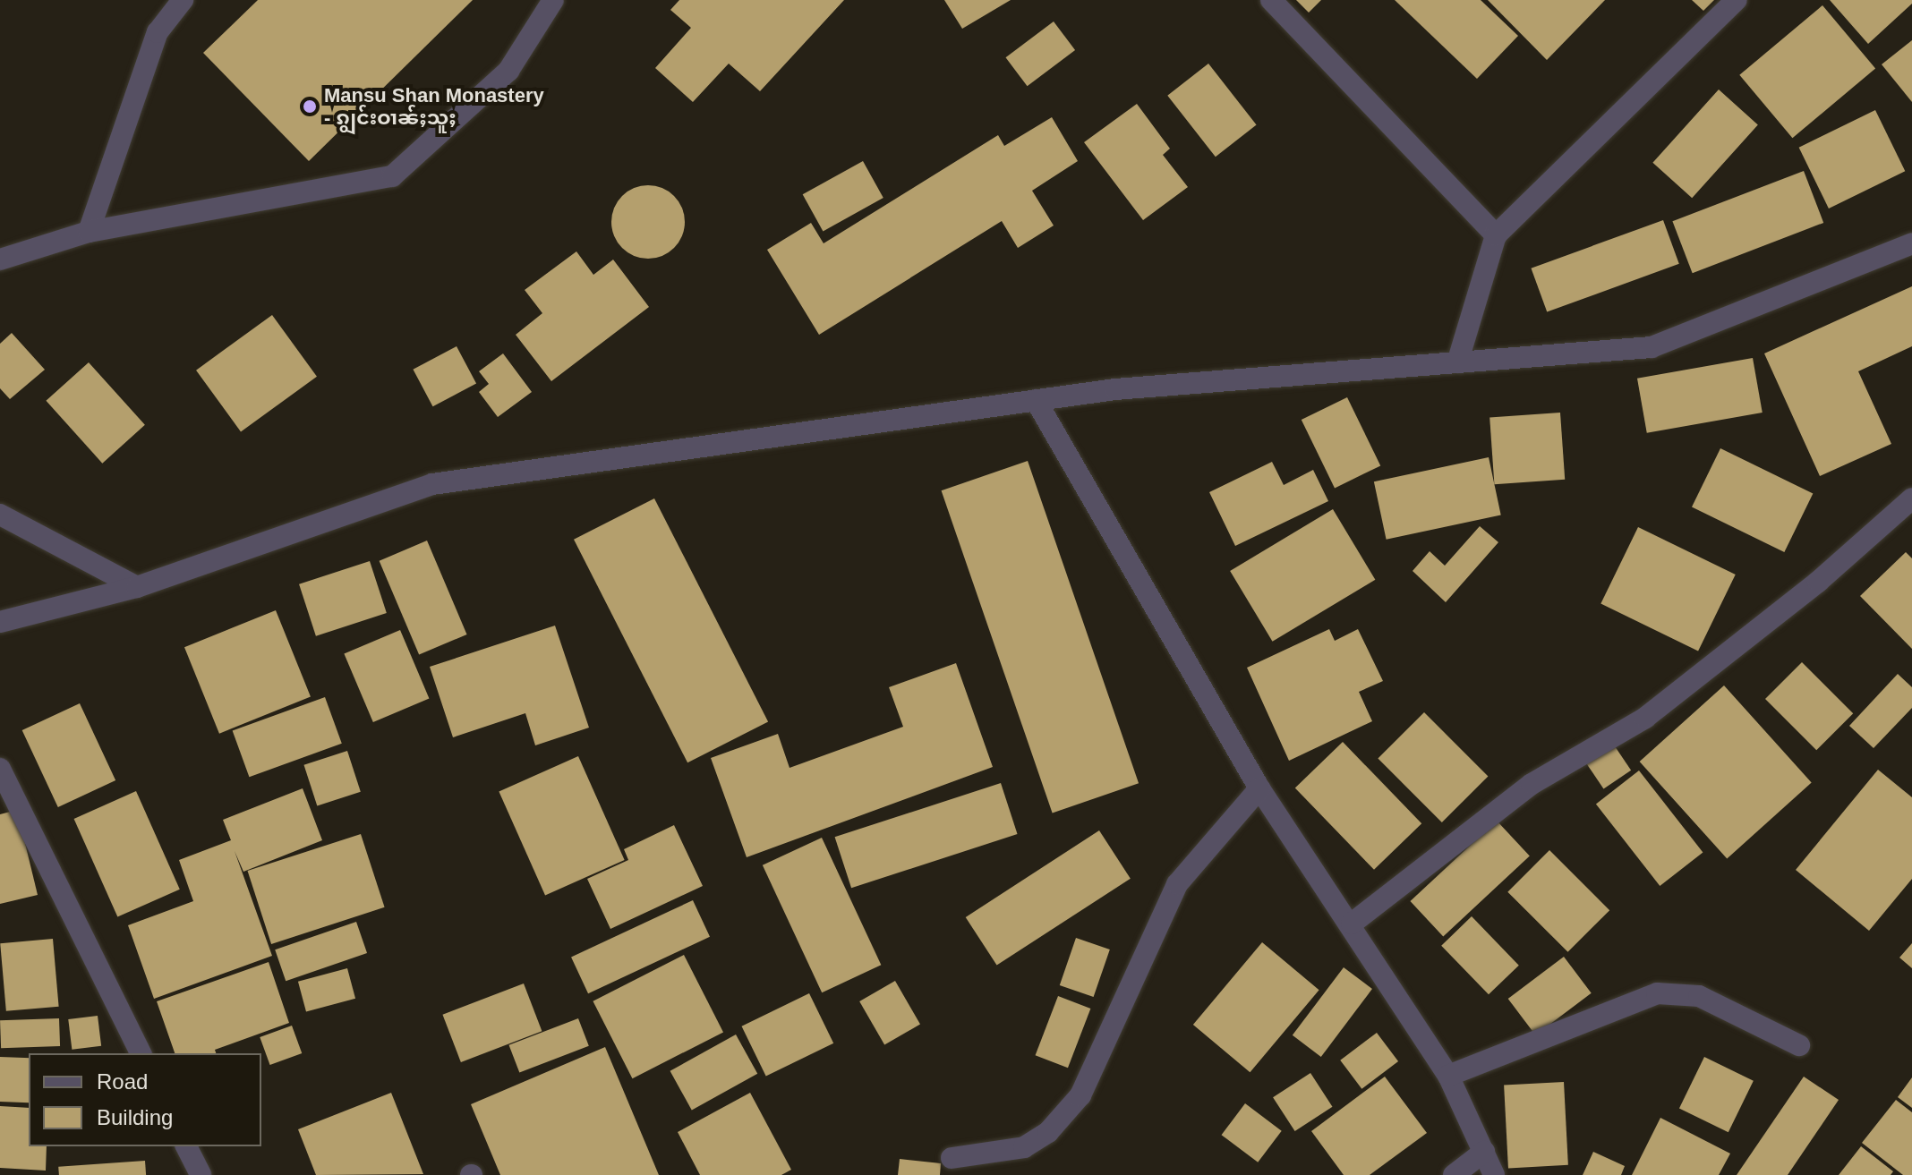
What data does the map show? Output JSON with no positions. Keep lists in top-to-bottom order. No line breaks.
{"places":["Mansu Shan Monastery - ၵျွင်းဝၢၼ်ႈသူႈ"],"legend":["Road","Building"]}
